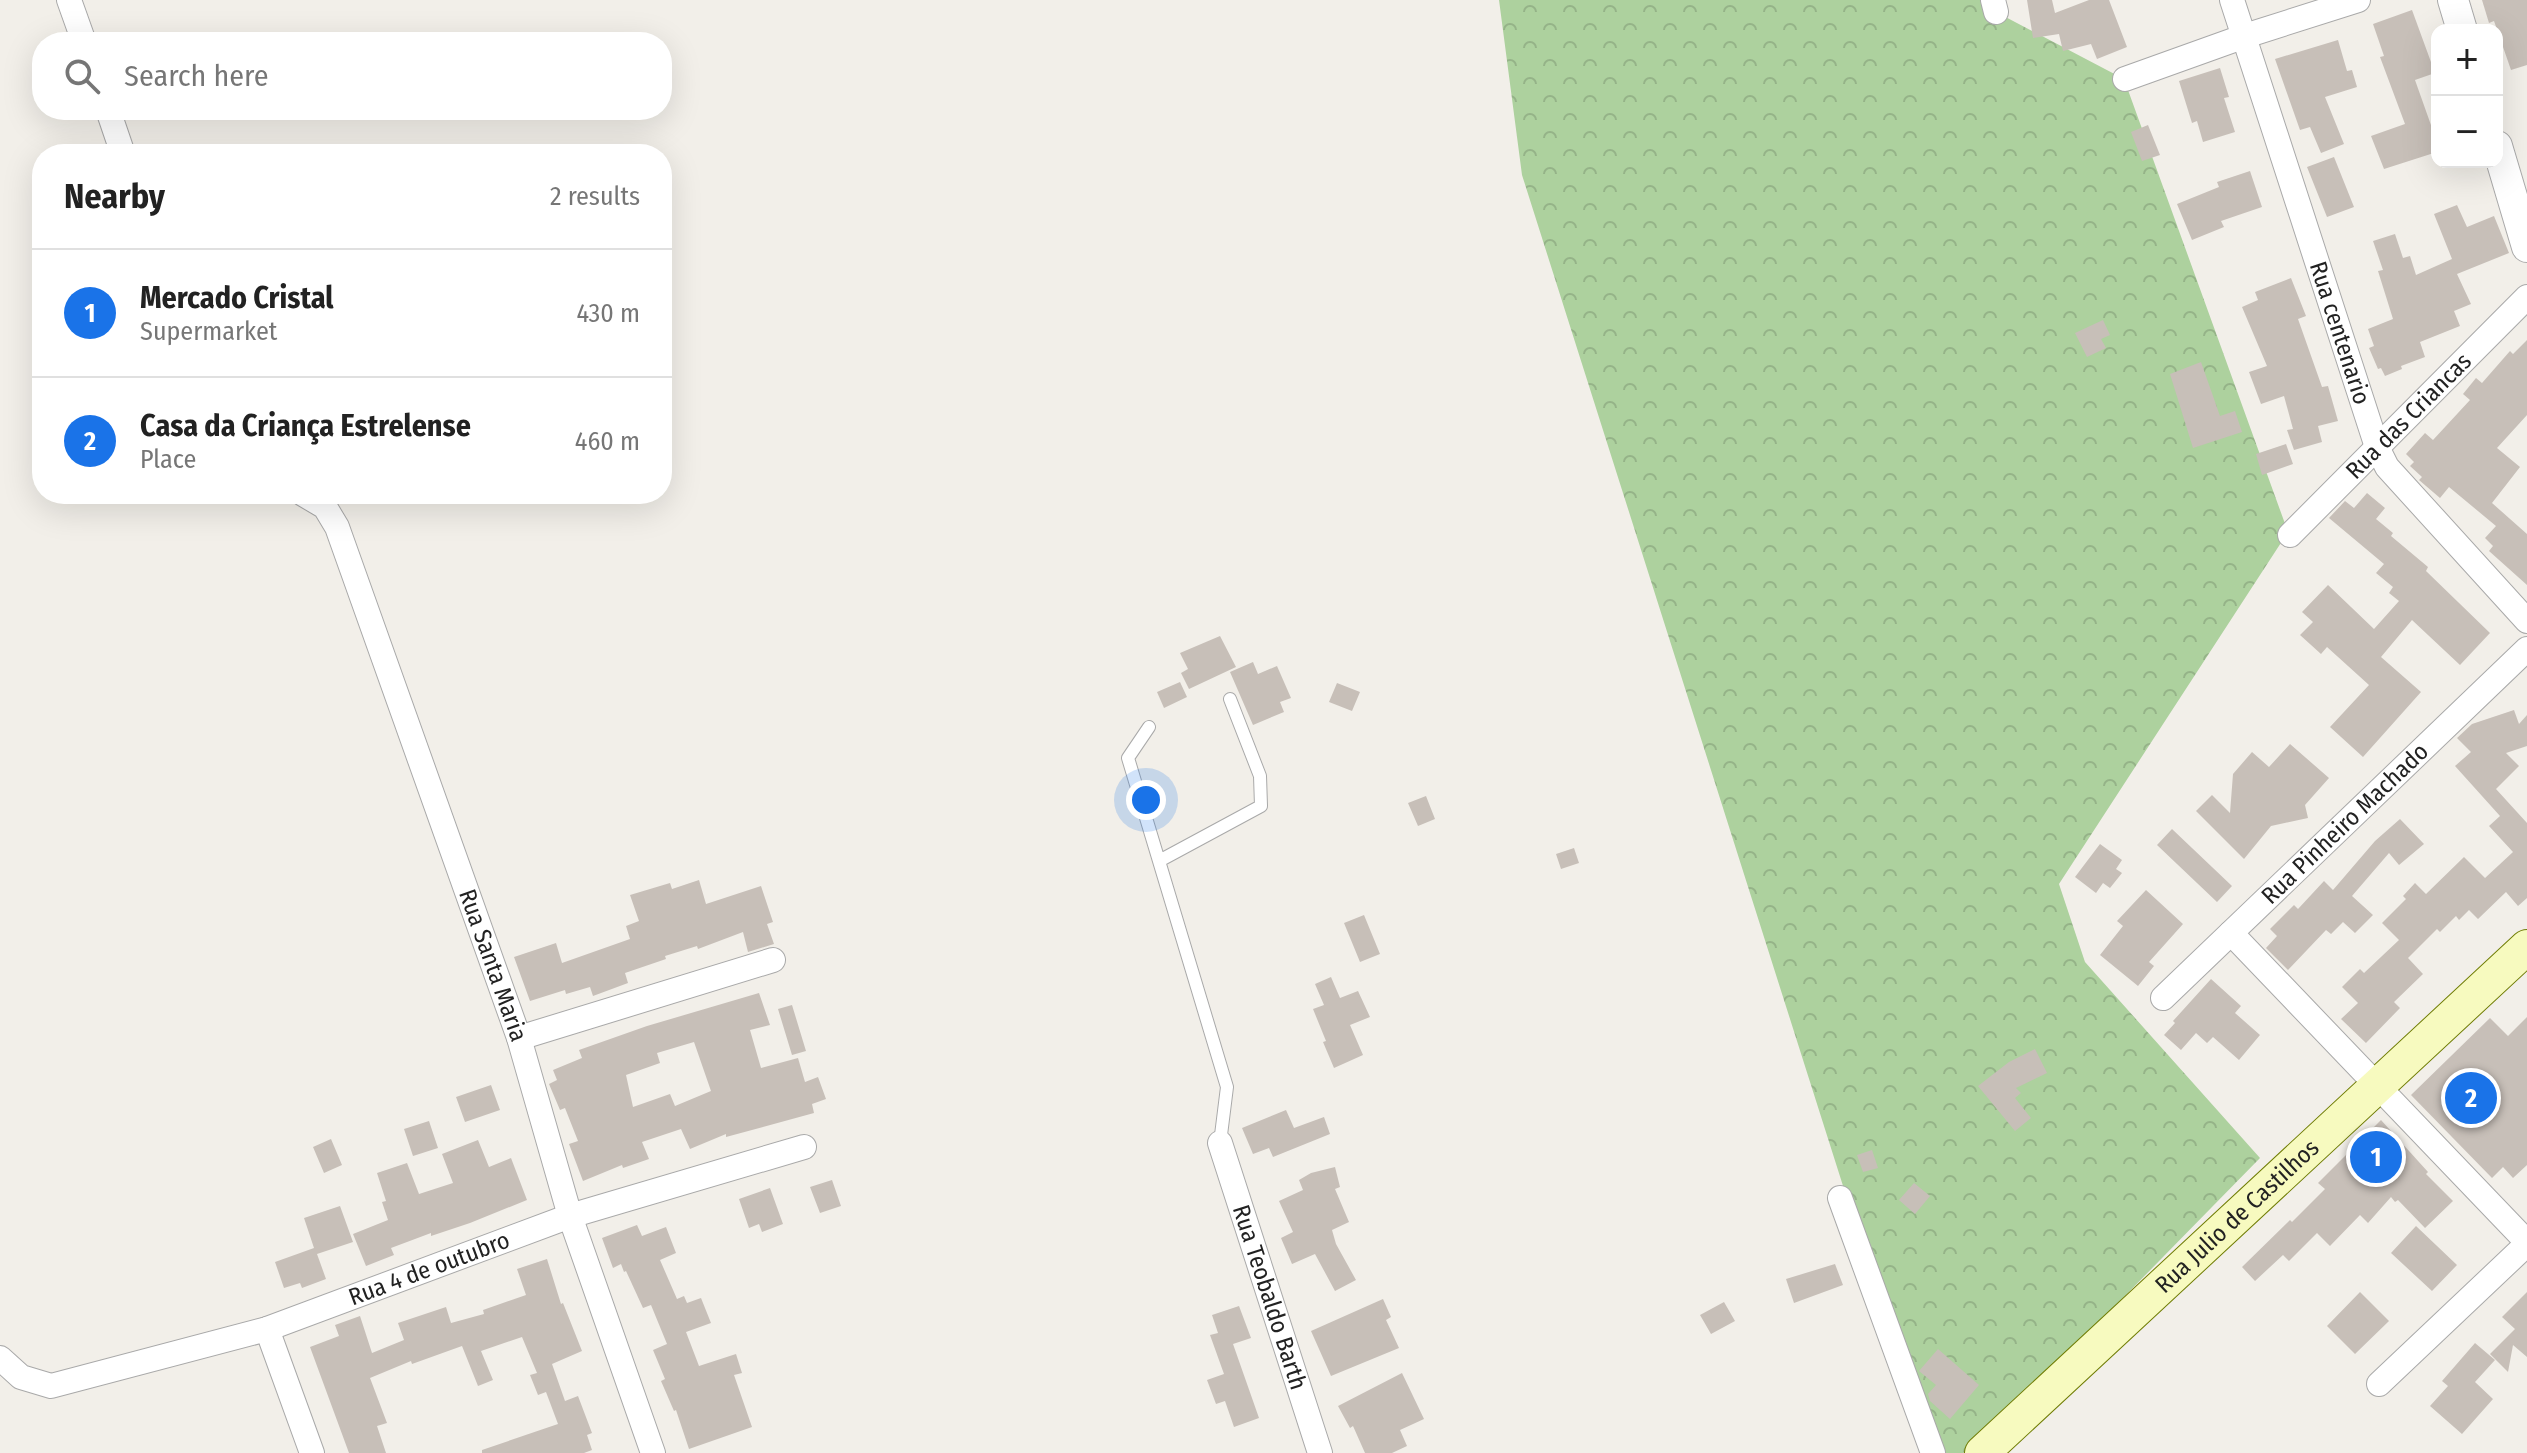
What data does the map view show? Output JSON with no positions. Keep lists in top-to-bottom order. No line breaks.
{"streets":{"main road":["Rua Julio de Castilhos"],"street":["Rua centenario","Rua das Criancas","Rua Pinheiro Machado","Rua Santa Maria","Rua 4 de outubro","Rua Teobaldo Barth"]},"crossings":[["Rua centenario","Rua das Criancas"],["Rua Santa Maria","Rua 4 de outubro"]],"page":{"map_buttons":["+","−"],"search":"Search here","heading":["Nearby","2 results"],"list":[{"mark":"1","name":"Mercado Cristal","note":"Supermarket","value":"430 m"},{"mark":"2","name":"Casa da Criança Estrelense","note":"Place","value":"460 m"}],"pins":["2","1"]}}
